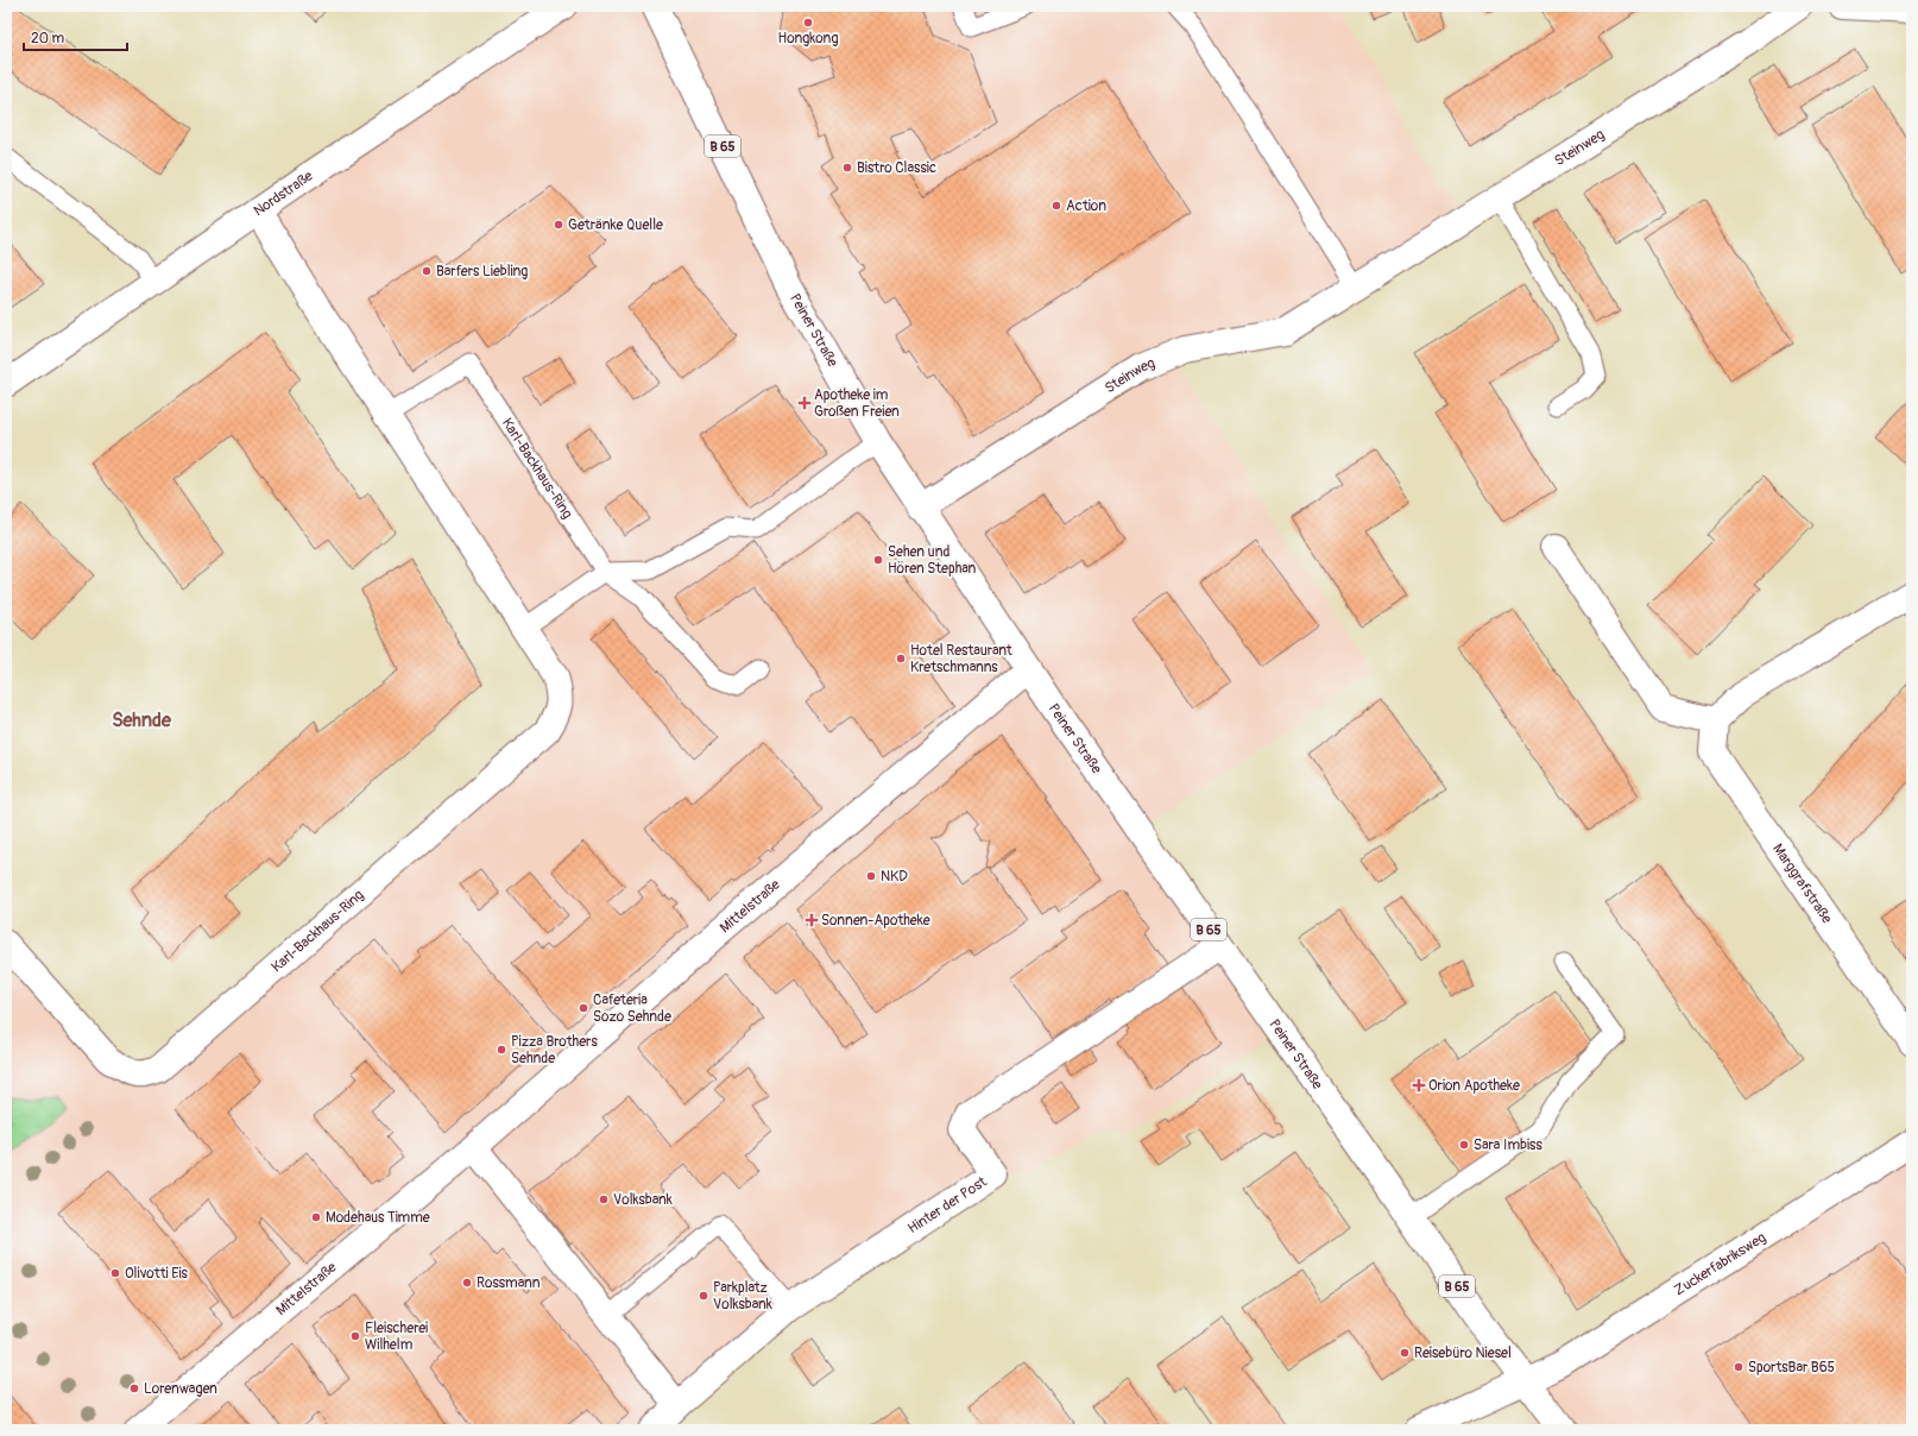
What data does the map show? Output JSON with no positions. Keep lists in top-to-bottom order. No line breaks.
{"streets":{"street":["B 65","Steinweg","Nordstraße","Peiner Straße","Karl-Backhaus-Ring","Marggrafstraße","Mittelstraße","Hinter der Post","Zuckerfabriksweg"]},"crossings":[["Steinweg","Peiner Straße"],["Nordstraße","Karl-Backhaus-Ring"],["Peiner Straße","Mittelstraße"],["Peiner Straße","Hinter der Post"],["Peiner Straße","Zuckerfabriksweg"]],"districts":["Sehnde"],"places":{"other":["Hongkong","Bistro Classic","Action","Getränke Quelle","Barfers Liebling","Sehen und Hören Stephan","Hotel Restaurant Kretschmanns","NKD","Cafeteria Sozo Sehnde","Pizza Brothers Sehnde","Sara Imbiss","Volksbank","Modehaus Timme","Olivotti Eis","Rossmann","Parkplatz Volksbank","Fleischerei Wilhelm","Reisebüro Niesel","SportsBar B65","Lorenwagen"],"health":["Apotheke im Großen Freien","Sonnen-Apotheke","Orion Apotheke"]},"scale_bar":"20 m"}
